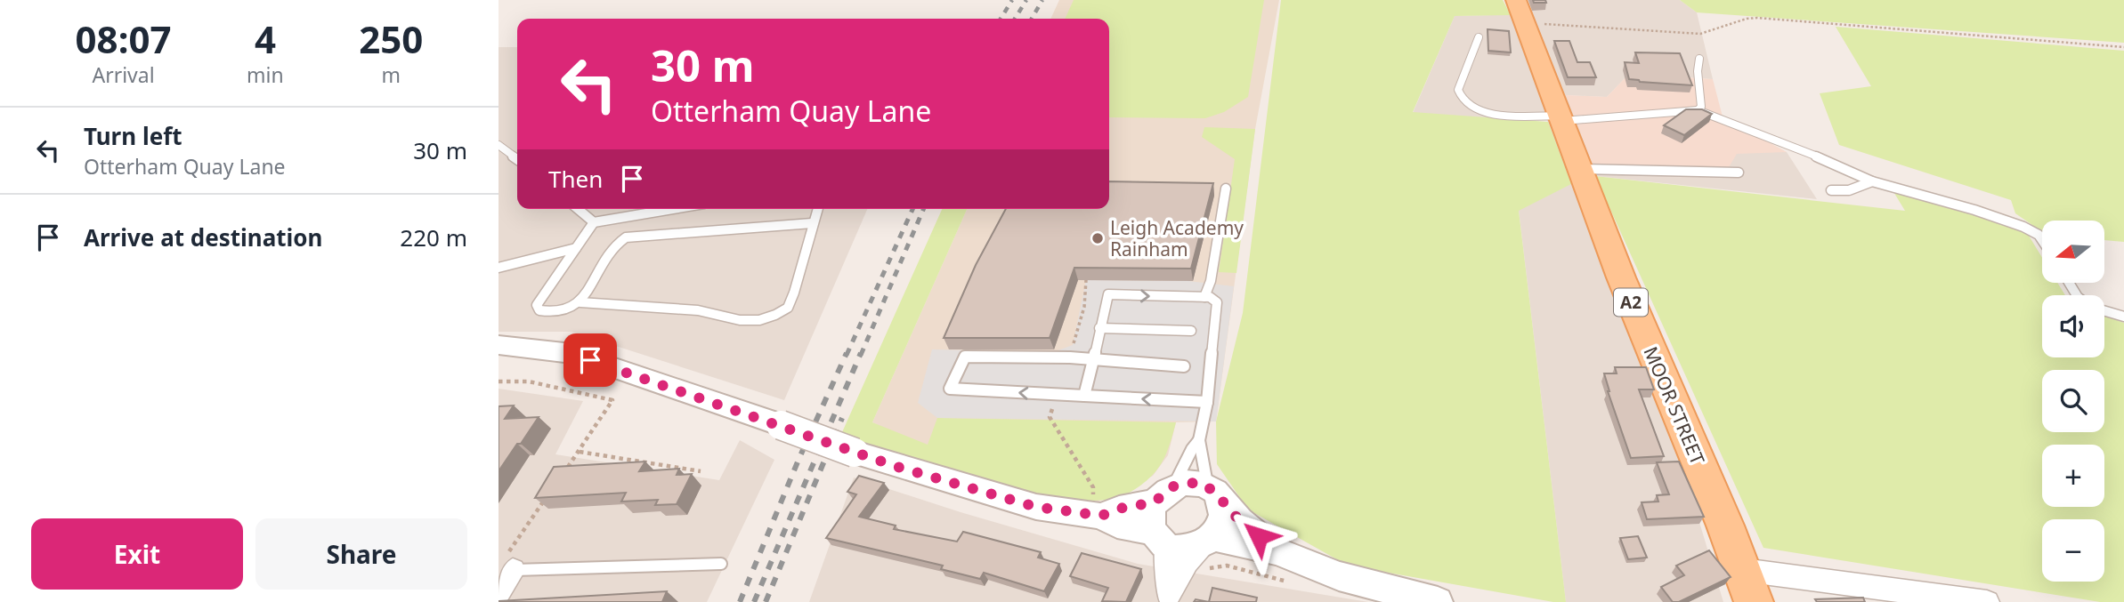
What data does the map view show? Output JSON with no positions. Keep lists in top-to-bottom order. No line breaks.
{"streets":{"main road":["A2","MOOR STREET"]},"places":["Leigh Academy Rainham"],"north":"left","page":{"eta":["08:07","Arrival","4","min","250","m"],"turn":["30 m","Otterham Quay Lane"],"list":[{"name":"Turn left","note":"Otterham Quay Lane","value":"30 m"},{"name":"Arrive at destination","value":"220 m"}],"then":"Then","map_buttons":["+","−"],"buttons":["Exit","Share"]}}
